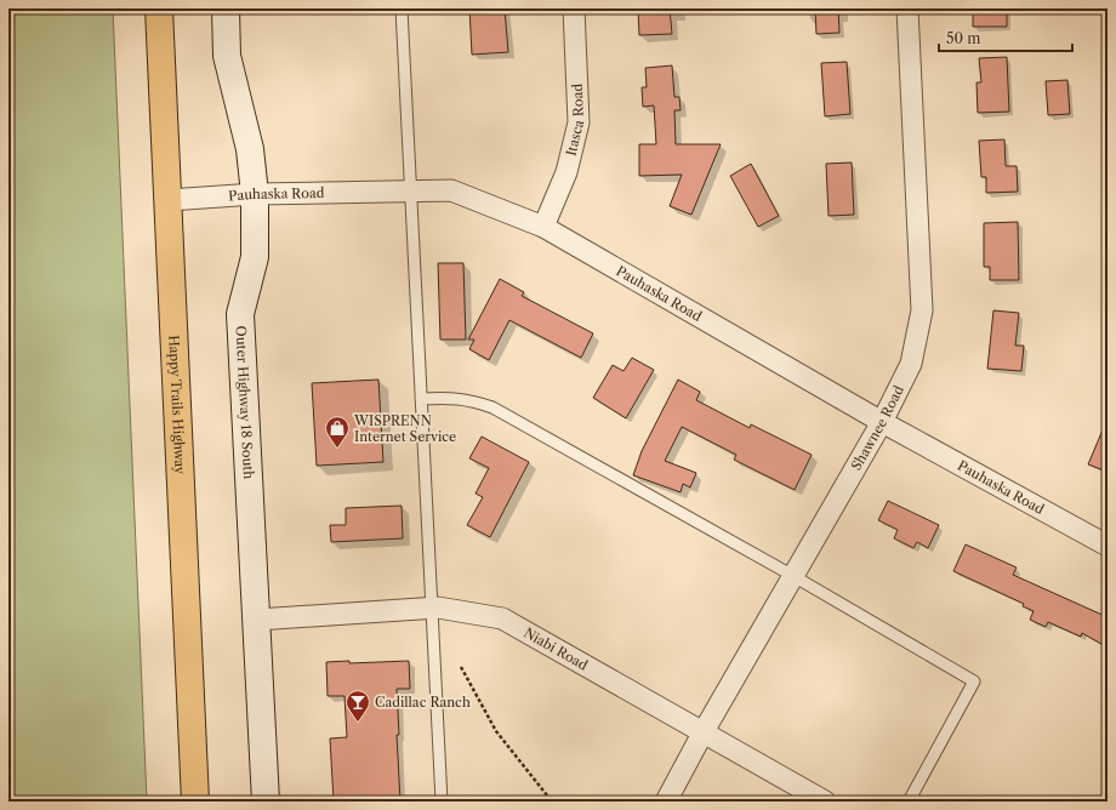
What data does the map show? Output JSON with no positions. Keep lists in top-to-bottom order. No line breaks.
{"streets":{"main road":["Happy Trails Highway"],"street":["Itasca Road","Pauhaska Road","Outer Highway 18 South","Shawnee Road","Niabi Road"]},"crossings":[["Itasca Road","Pauhaska Road"],["Pauhaska Road","Outer Highway 18 South"],["Pauhaska Road","Happy Trails Highway"],["Pauhaska Road","Shawnee Road"],["Outer Highway 18 South","Niabi Road"],["Shawnee Road","Niabi Road"]],"places":{"shop":["WISPRENN Internet Service"],"bar":["Cadillac Ranch"]},"scale_bar":"50 m"}
